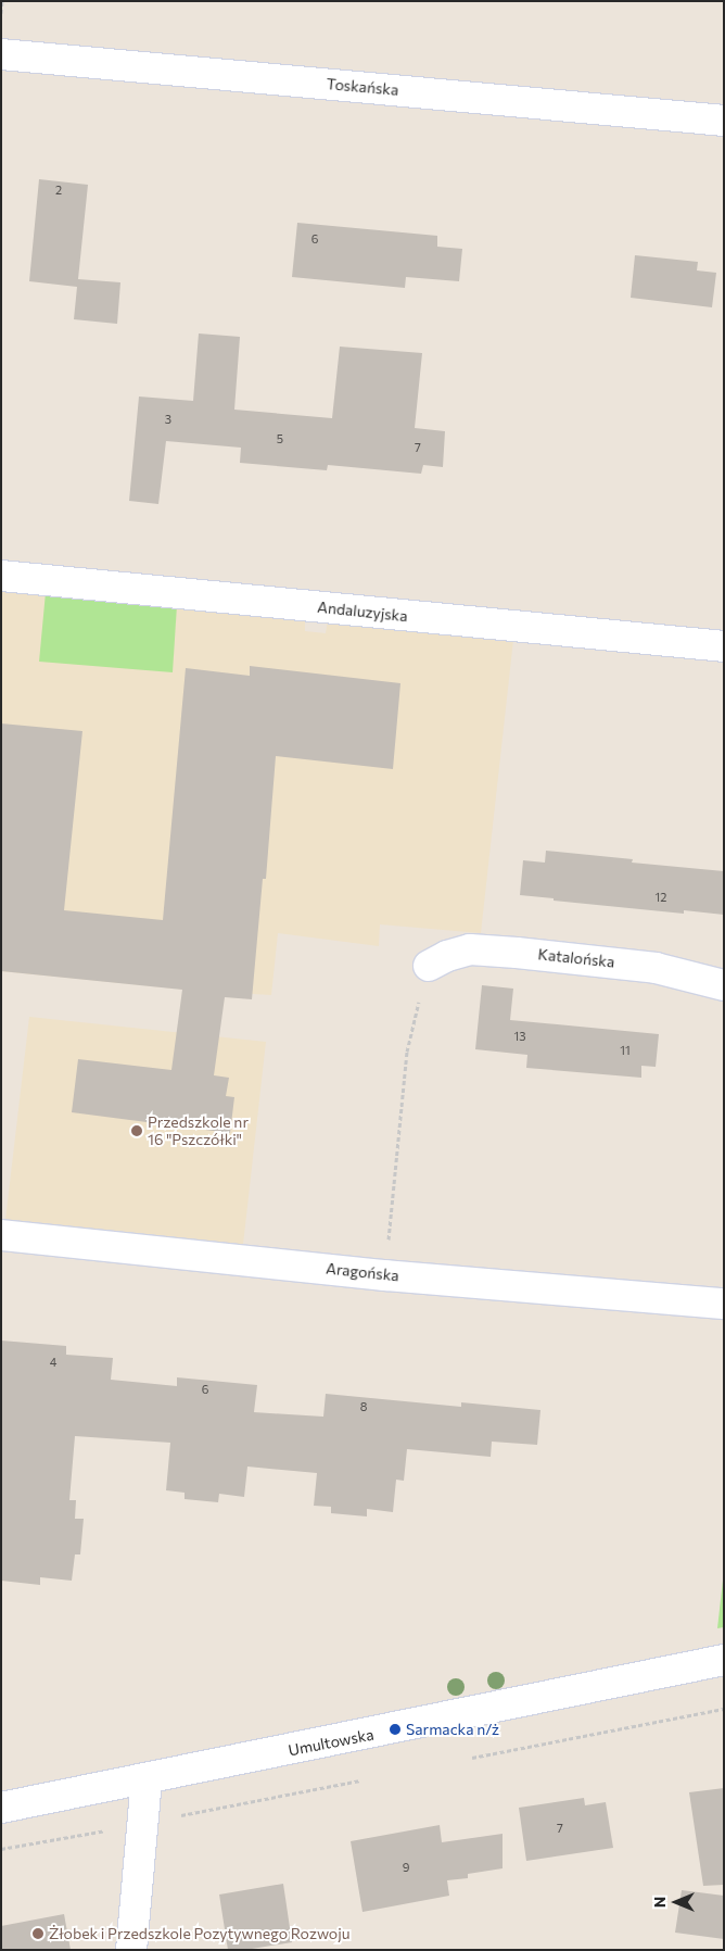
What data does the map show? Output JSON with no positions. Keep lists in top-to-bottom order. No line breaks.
{"streets":{"street":["Toskańska","Andaluzyjska","Katalońska","Aragońska","Umultowska"]},"places":["Przedszkole nr 16 \"Pszczółki\"","Sarmacka n/ż","Żłobek i Przedszkole Pozytywnego Rozwoju"],"house_numbers":["2","6","3","5","7","12","13","11","4","6","8","7","9"],"north":"left"}
